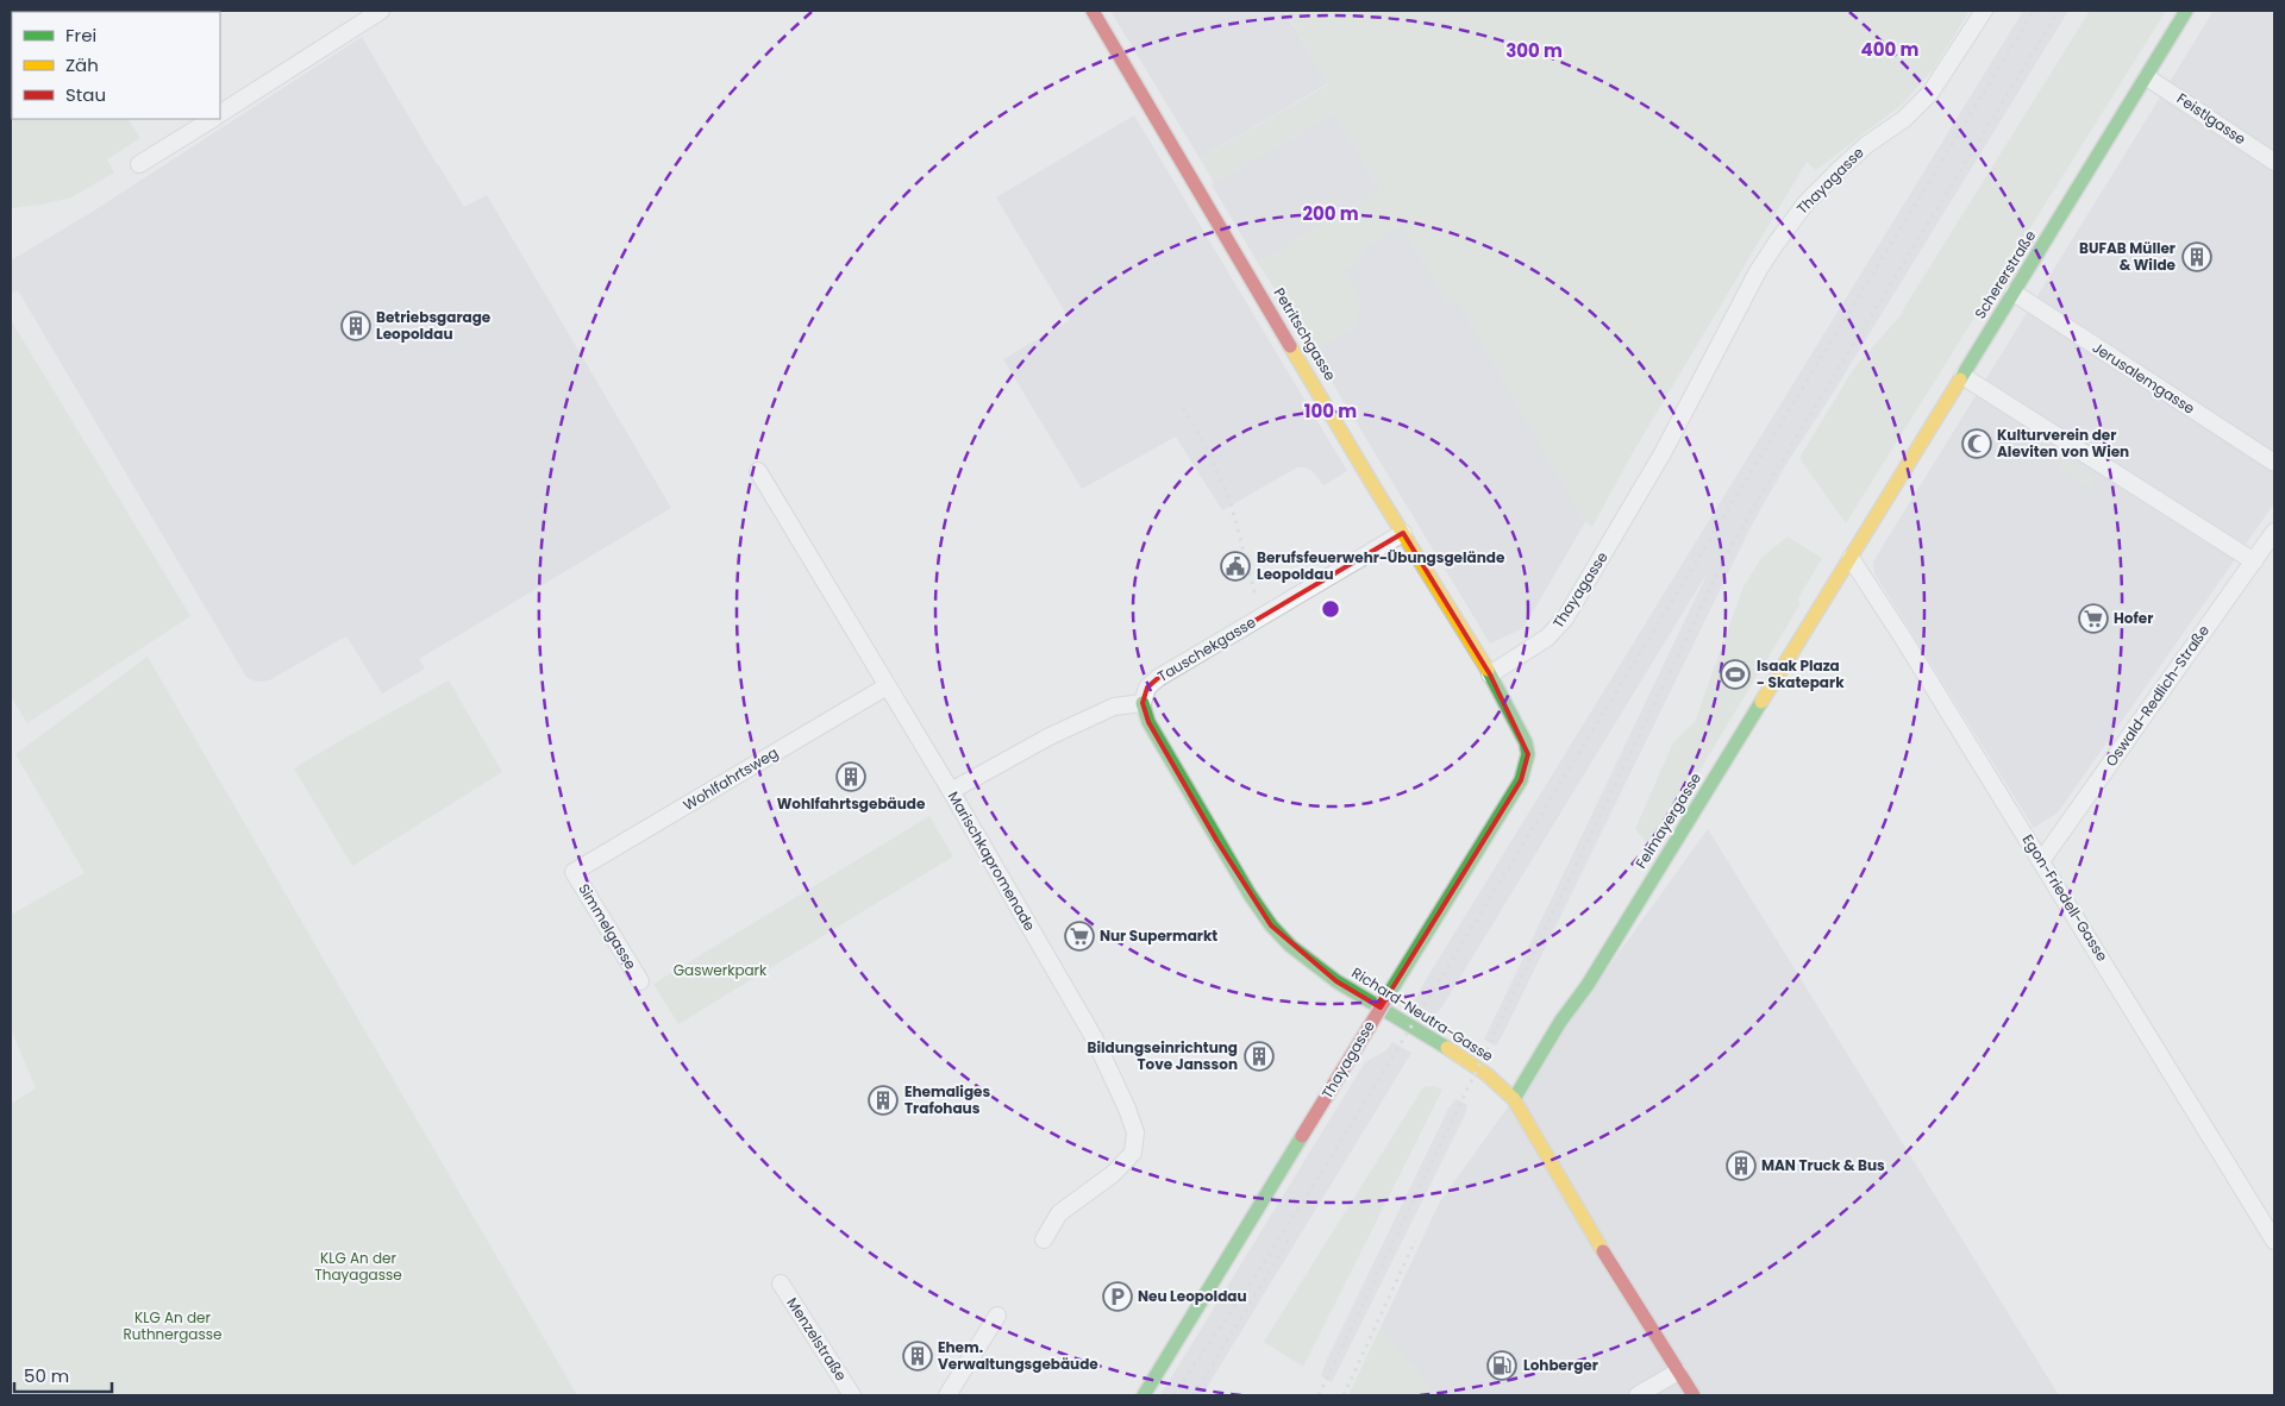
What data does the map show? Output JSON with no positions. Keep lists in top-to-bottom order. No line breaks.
{"streets":{"street":["Feistlgasse","Thayagasse","Schererstraße","Petritschgasse","Jerusalemgasse","Tauschekgasse","Oswald-Redlich-Straße","Wohlfahrtsweg","Felmayergasse","Marischkapromenade","Egon-Friedell-Gasse","Simmelgasse","Richard-Neutra-Gasse","Menzelstraße"]},"crossings":[["Feistlgasse","Schererstraße"],["Thayagasse","Petritschgasse"],["Schererstraße","Jerusalemgasse"],["Schererstraße","Felmayergasse"],["Schererstraße","Egon-Friedell-Gasse"],["Petritschgasse","Tauschekgasse"],["Tauschekgasse","Richard-Neutra-Gasse"],["Oswald-Redlich-Straße","Egon-Friedell-Gasse"],["Wohlfahrtsweg","Marischkapromenade"],["Wohlfahrtsweg","Simmelgasse"],["Felmayergasse","Egon-Friedell-Gasse"],["Felmayergasse","Richard-Neutra-Gasse"]],"parks":["Gaswerkpark","KLG An der Thayagasse","KLG An der Ruthnergasse"],"places":{"building":["BUFAB Müller & Wilde","Betriebsgarage Leopoldau","Wohlfahrtsgebäude","Bildungseinrichtung Tove Jansson","Ehemaliges Trafohaus","MAN Truck & Bus","Ehem. Verwaltungsgebäude"],"mosque":["Kulturverein der Aleviten von Wien"],"public building":["Berufsfeuerwehr-Übungsgelände Leopoldau"],"supermarket":["Hofer","Nur Supermarkt"],"sports":["Isaak Plaza - Skatepark"],"parking":["Neu Leopoldau"],"fuel station":["Lohberger"]},"legend":["Frei","Zäh","Stau"],"scale_bar":"50 m","rings":["400 m","300 m","200 m","100 m"]}
